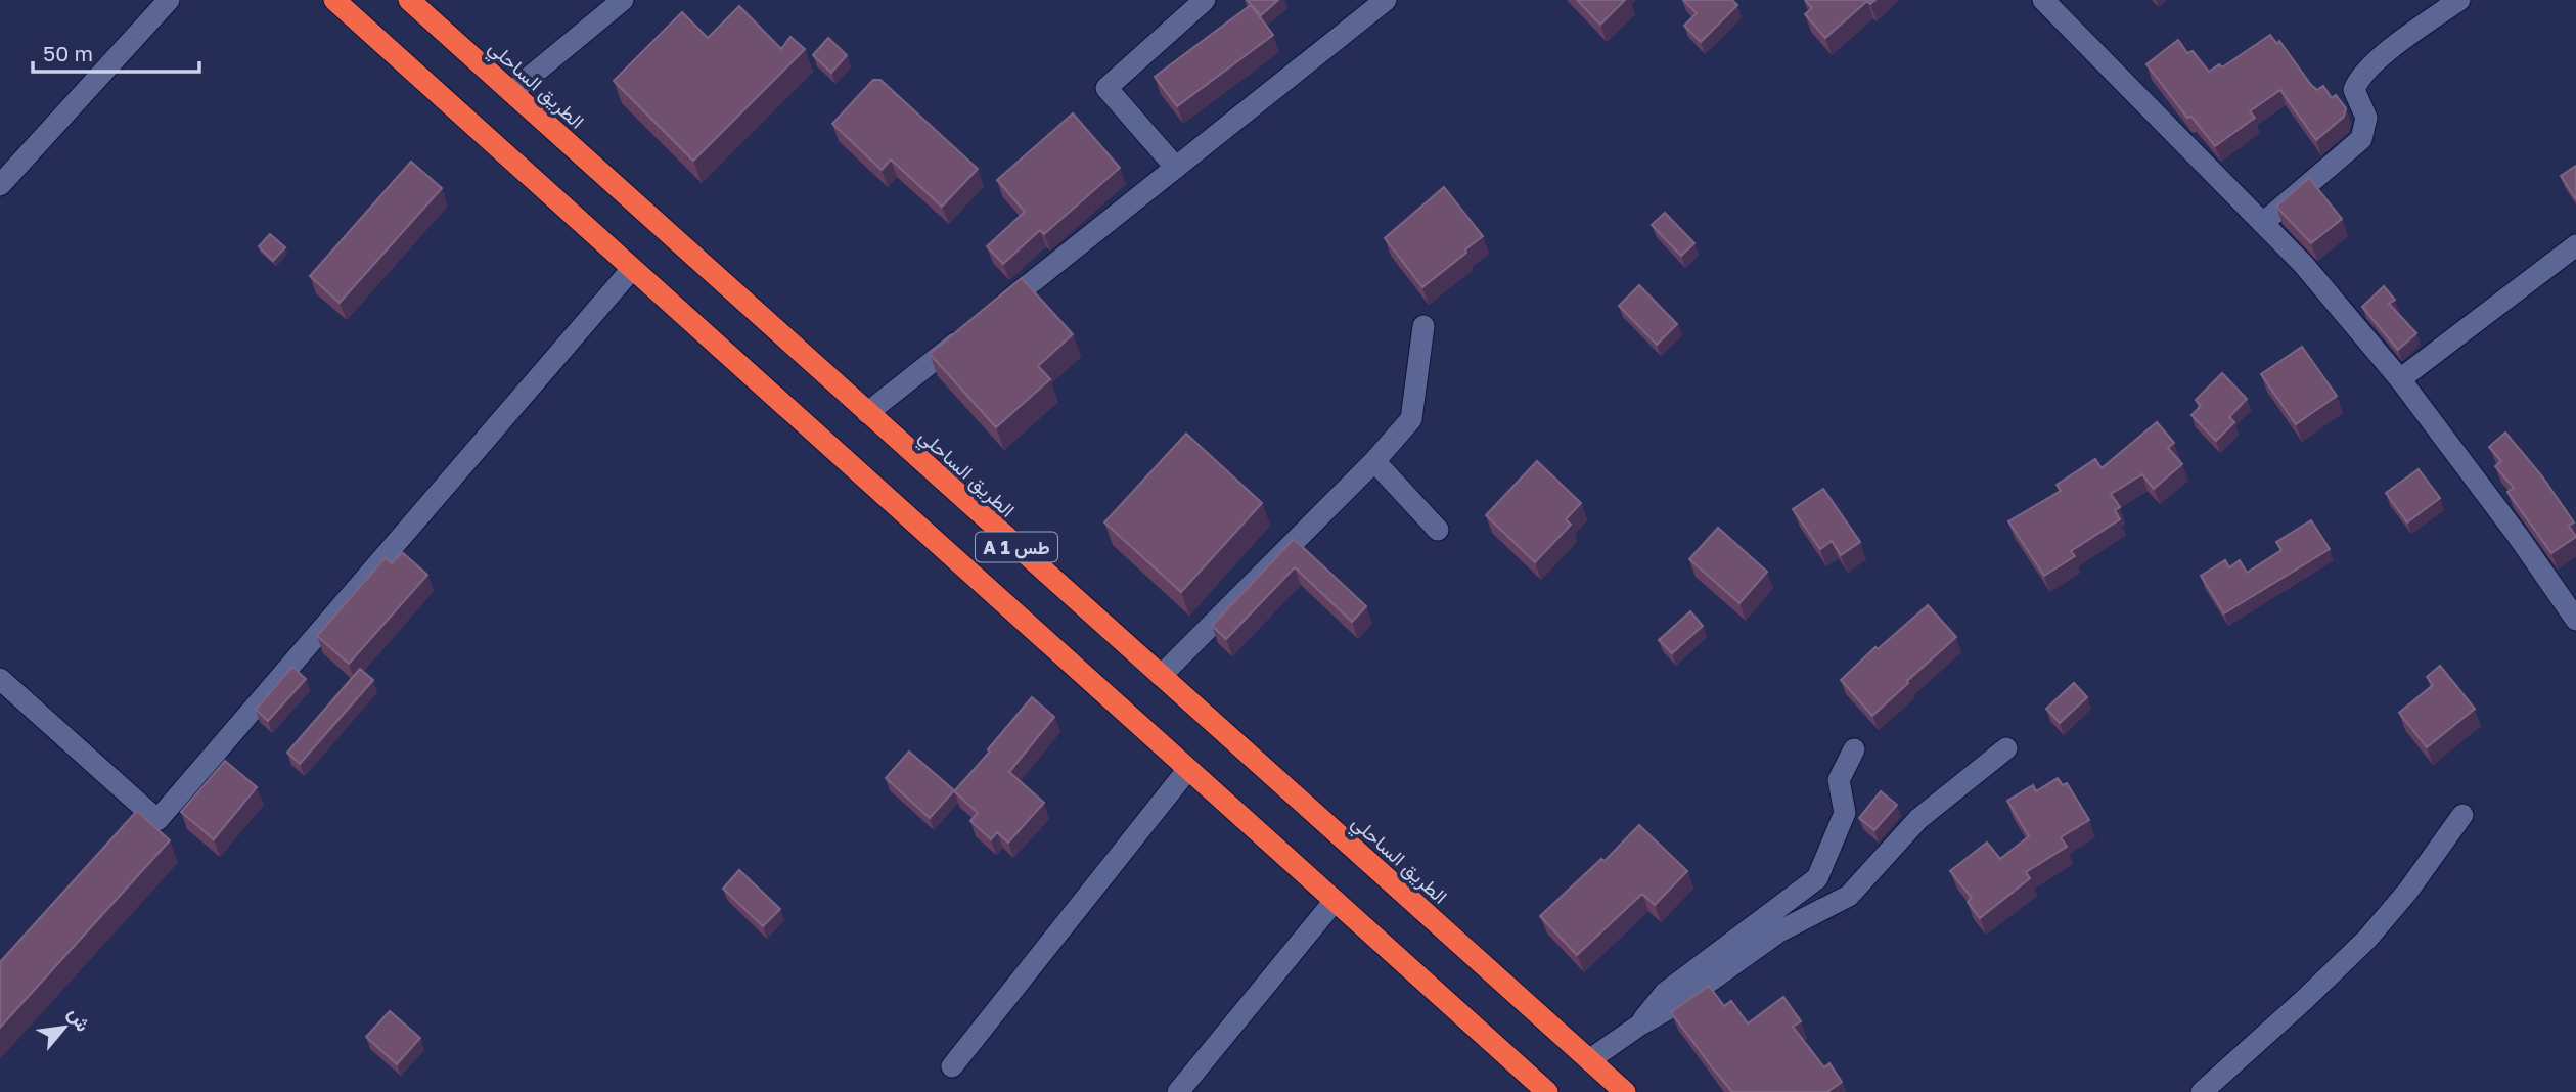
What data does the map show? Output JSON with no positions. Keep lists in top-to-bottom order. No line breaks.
{"streets":{"highway":["الطريق الساحلي","A 1 طس"]},"scale_bar":"50 m","north":"top right"}
